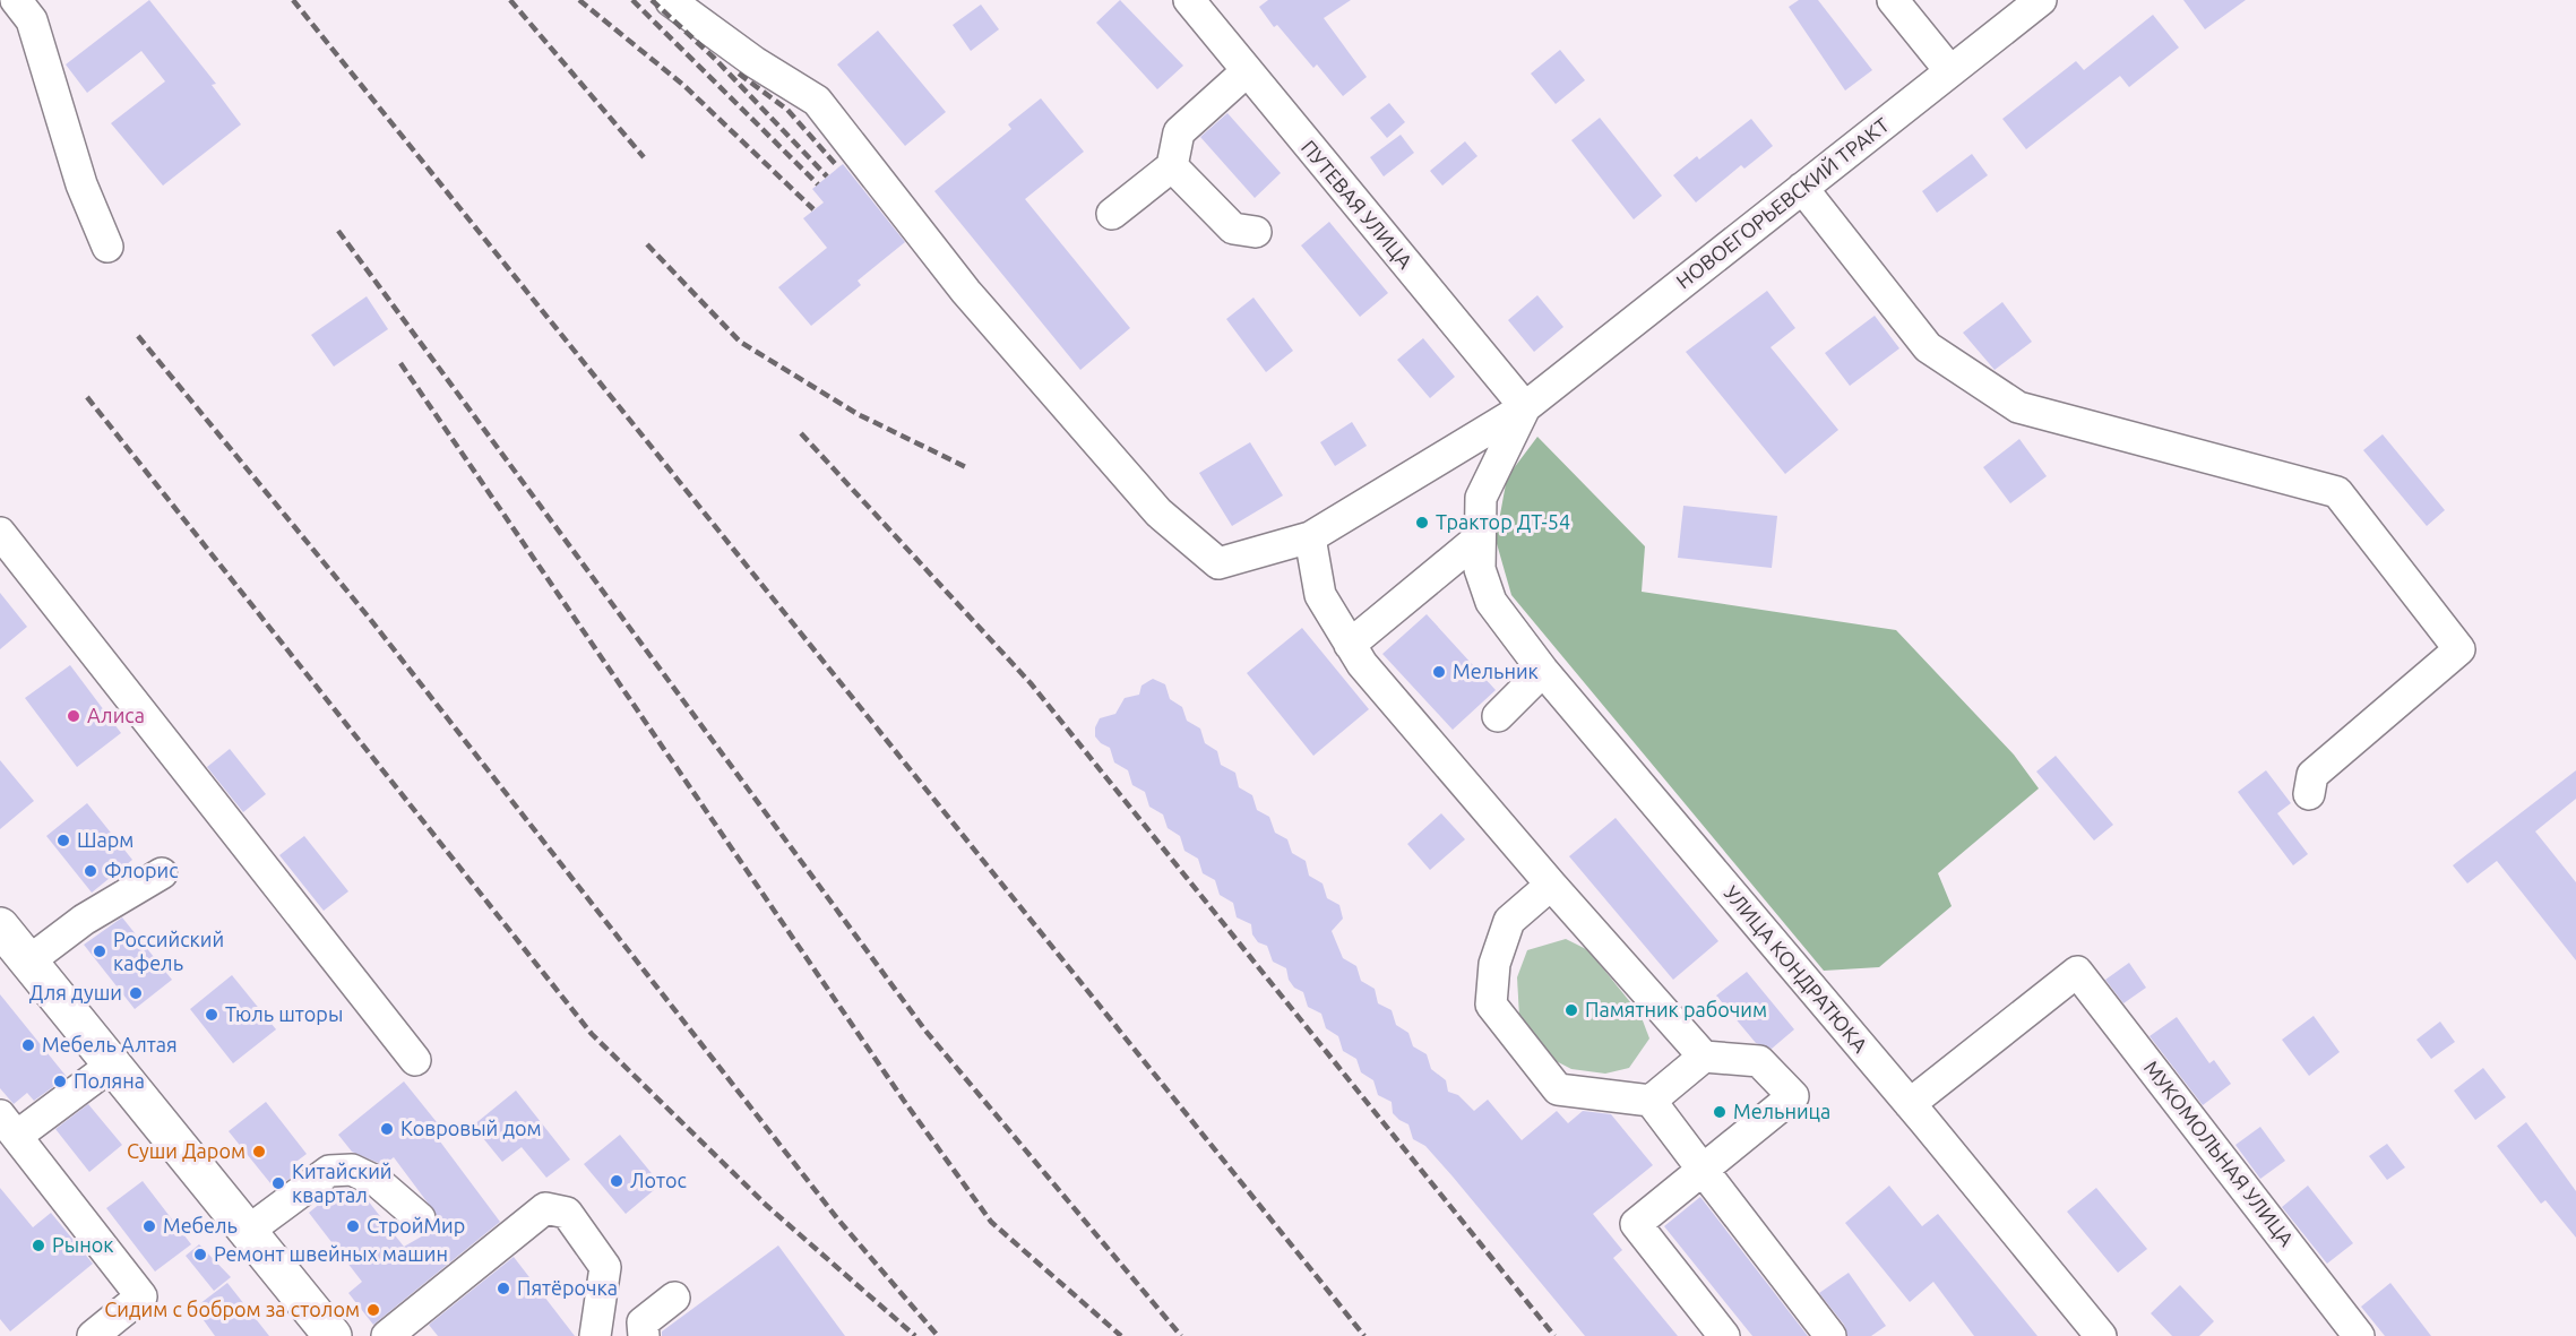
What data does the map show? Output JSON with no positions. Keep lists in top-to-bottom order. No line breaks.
{"streets":{"street":["НОВОЕГОРЬЕВСКИЙ ТРАКТ","ПУТЕВАЯ УЛИЦА","УЛИЦА КОНДРАТЮКА","МУКОМОЛЬНАЯ УЛИЦА"]},"crossings":[["НОВОЕГОРЬЕВСКИЙ ТРАКТ","ПУТЕВАЯ УЛИЦА"],["НОВОЕГОРЬЕВСКИЙ ТРАКТ","УЛИЦА КОНДРАТЮКА"],["УЛИЦА КОНДРАТЮКА","МУКОМОЛЬНАЯ УЛИЦА"]],"places":["Трактор ДТ-54","Мельник","Алиса","Шарм","Флорис","Российский кафель","Для души","Памятник рабочим","Тюль шторы","Мебель Алтая","Поляна","Мельница","Ковровый дом","Суши Даром","Лотос","Китайский квартал","Мебель","СтройМир","Рынок","Ремонт швейных машин","Пятёрочка","Сидим с бобром за столом"]}
